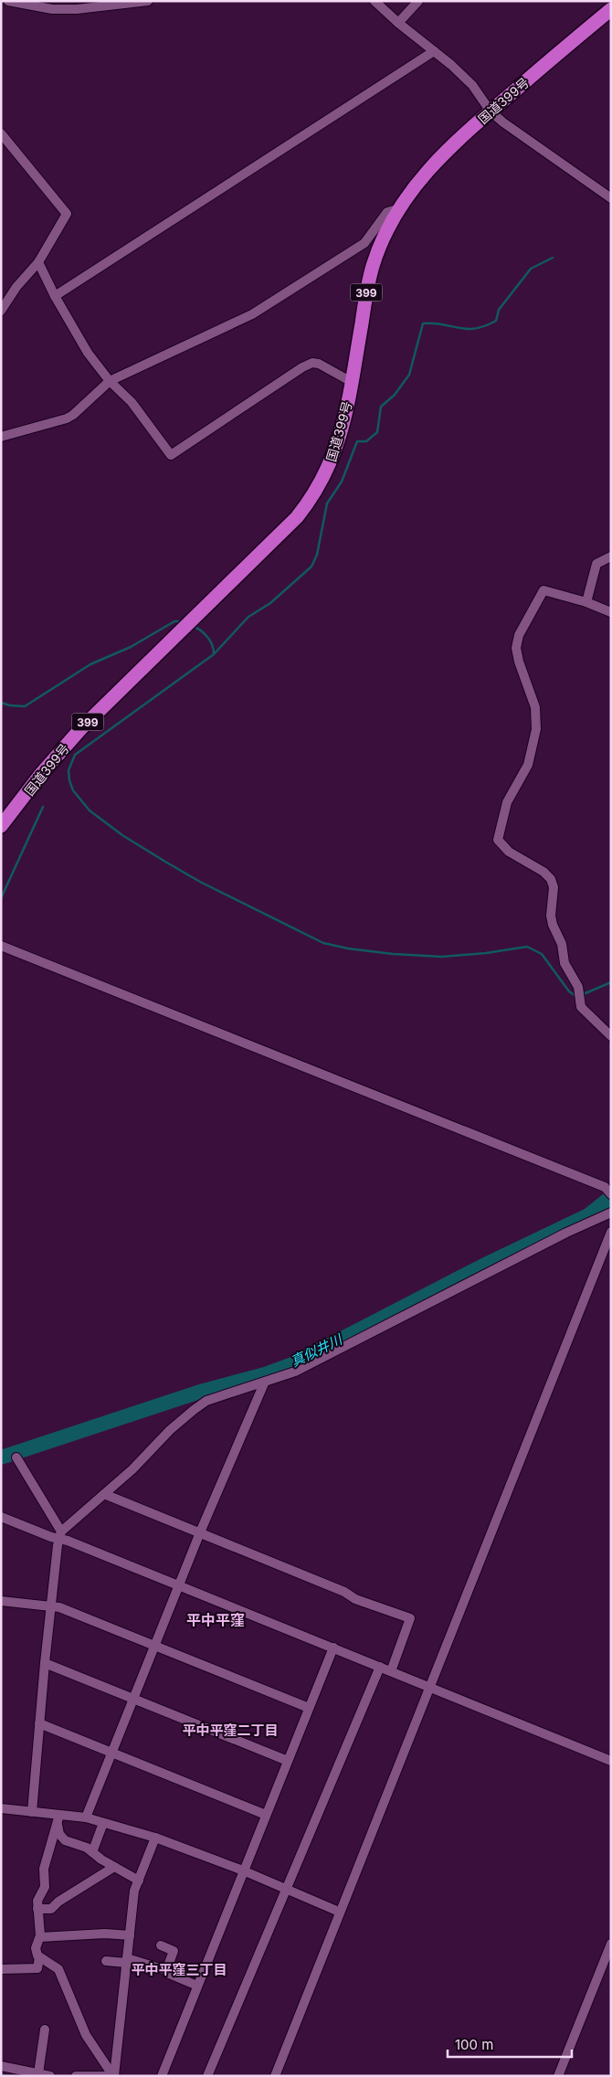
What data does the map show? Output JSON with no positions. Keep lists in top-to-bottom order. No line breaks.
{"streets":{"highway":["国道399号","399"]},"districts":["平中平窪","平中平窪二丁目","平中平窪三丁目"],"water":["真似井川"],"scale_bar":"100 m"}
